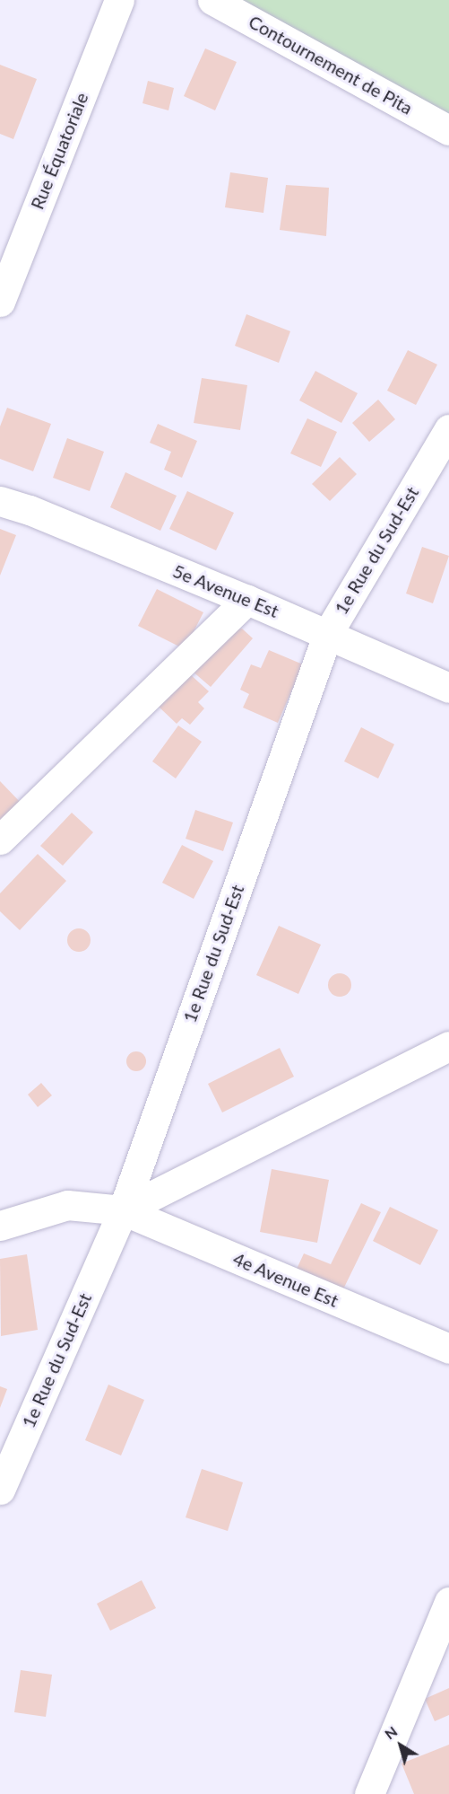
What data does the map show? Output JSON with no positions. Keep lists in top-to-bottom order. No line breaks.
{"streets":{"street":["Contournement de Pita","Rue Équatoriale","1e Rue du Sud-Est","5e Avenue Est","4e Avenue Est"]},"crossings":[["1e Rue du Sud-Est","5e Avenue Est"],["1e Rue du Sud-Est","4e Avenue Est"]],"north":"top left"}
